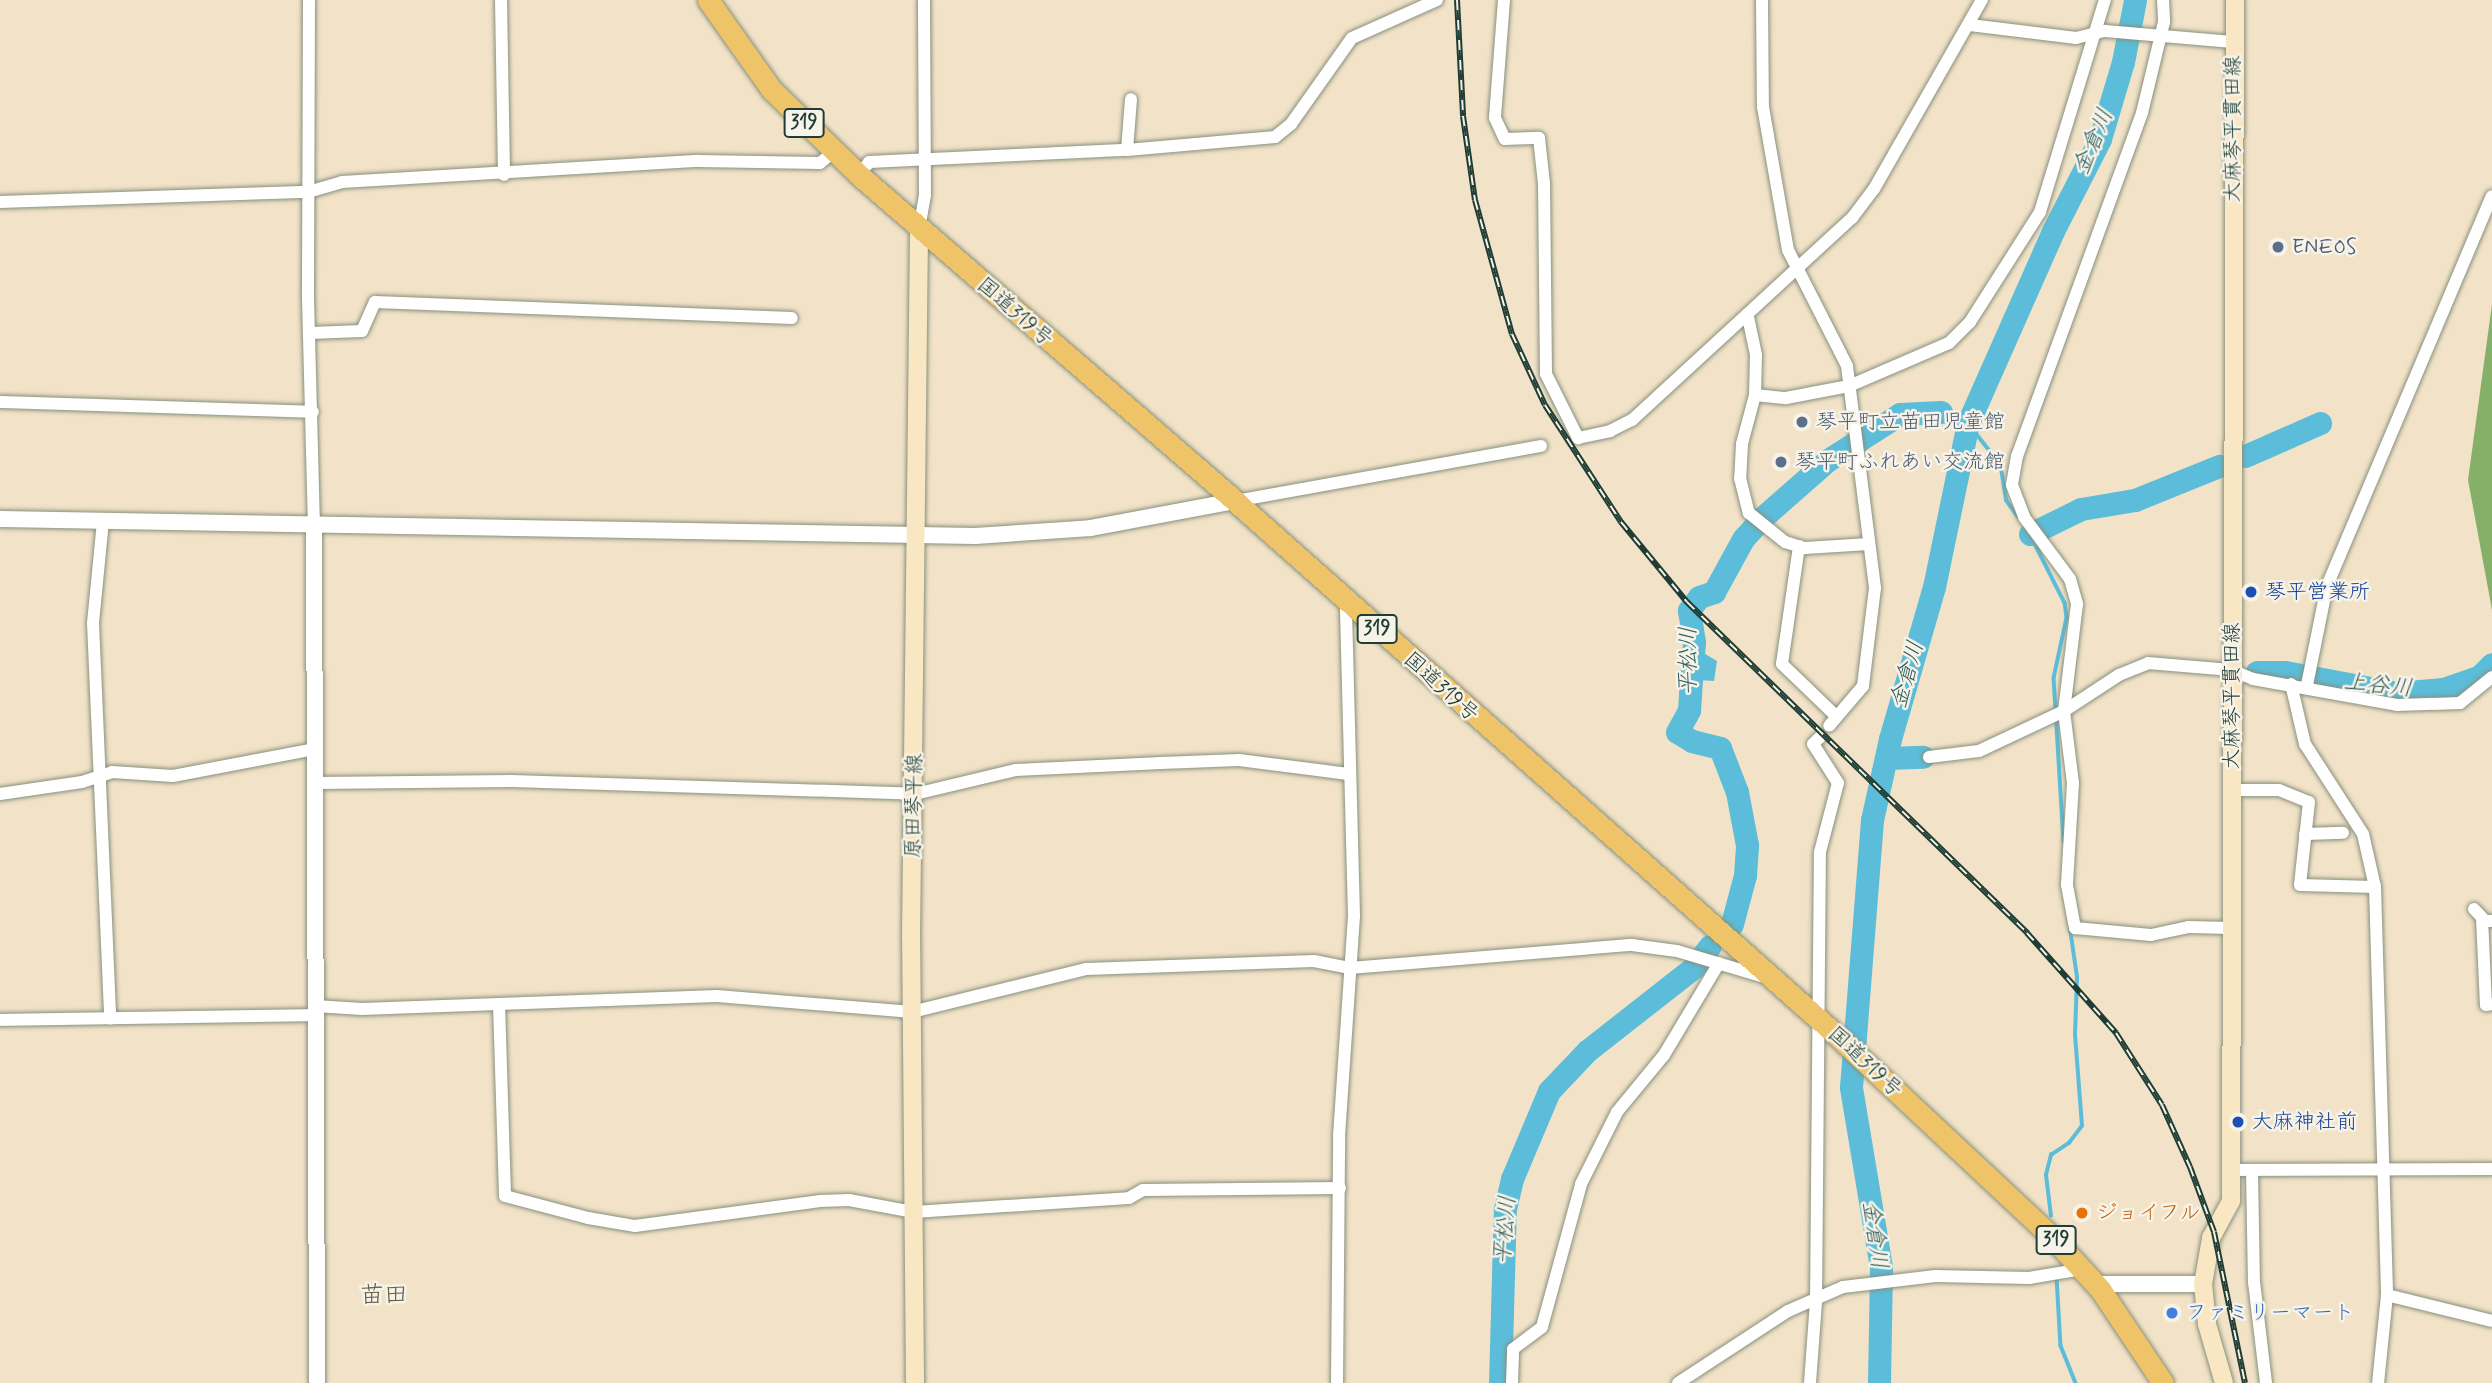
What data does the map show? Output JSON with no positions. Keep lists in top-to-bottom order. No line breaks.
{"streets":{"highway":["319","国道319号"],"main road":["大麻琴平貫田線","原田琴平線"]},"crossings":[["国道319号","原田琴平線"]],"districts":["苗田"],"water":["金倉川","平松川","上谷川"],"places":["ENEOS","琴平町立苗田児童館","琴平町ふれあい交流館","琴平営業所","大麻神社前","ジョイフル","ファミリーマート"]}
